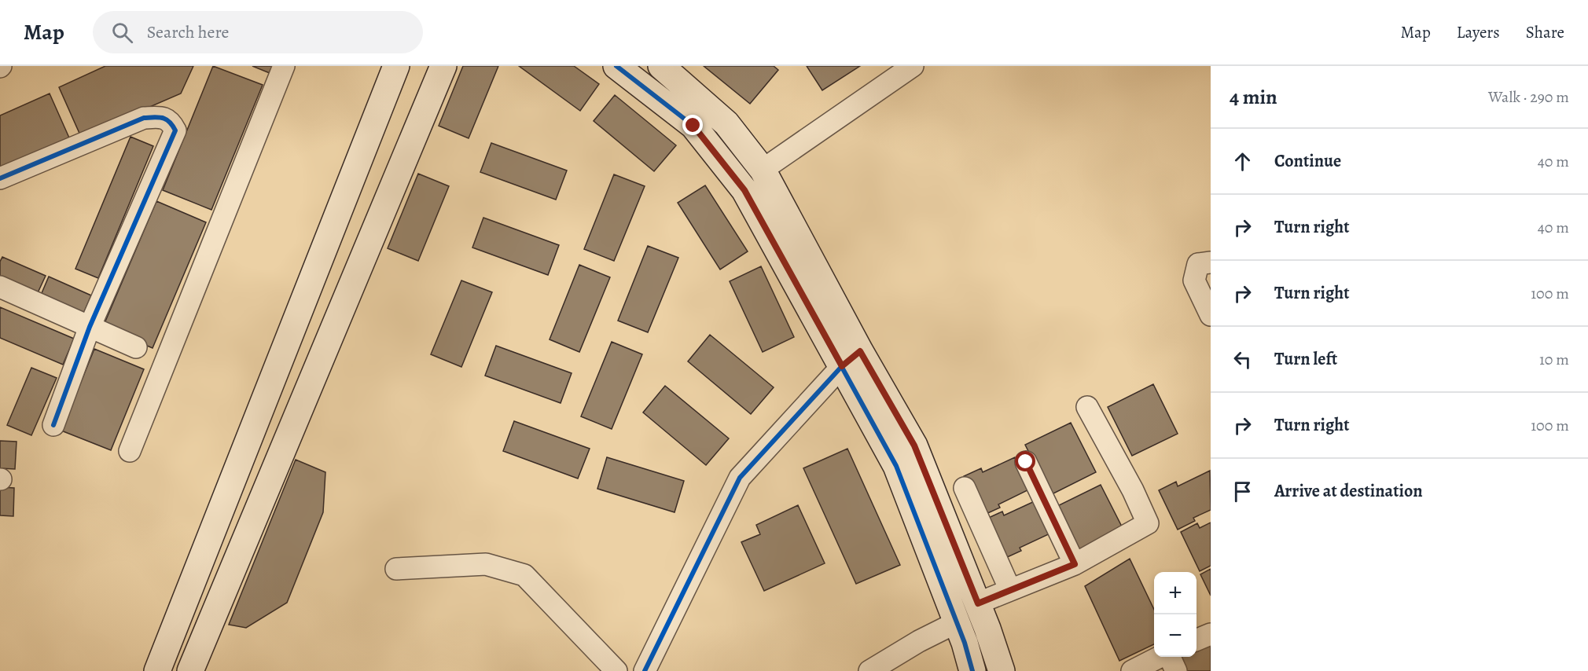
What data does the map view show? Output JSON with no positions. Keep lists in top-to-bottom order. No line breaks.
{"page":{"header":"Map","search":"Search here","nav":["Map","Layers","Share"],"heading":["4 min","Walk · 290 m"],"list":[["Continue","40 m"],["Turn right","40 m"],["Turn right","100 m"],["Turn left","10 m"],["Turn right","100 m"],"Arrive at destination"],"map_buttons":["+","−"]}}
